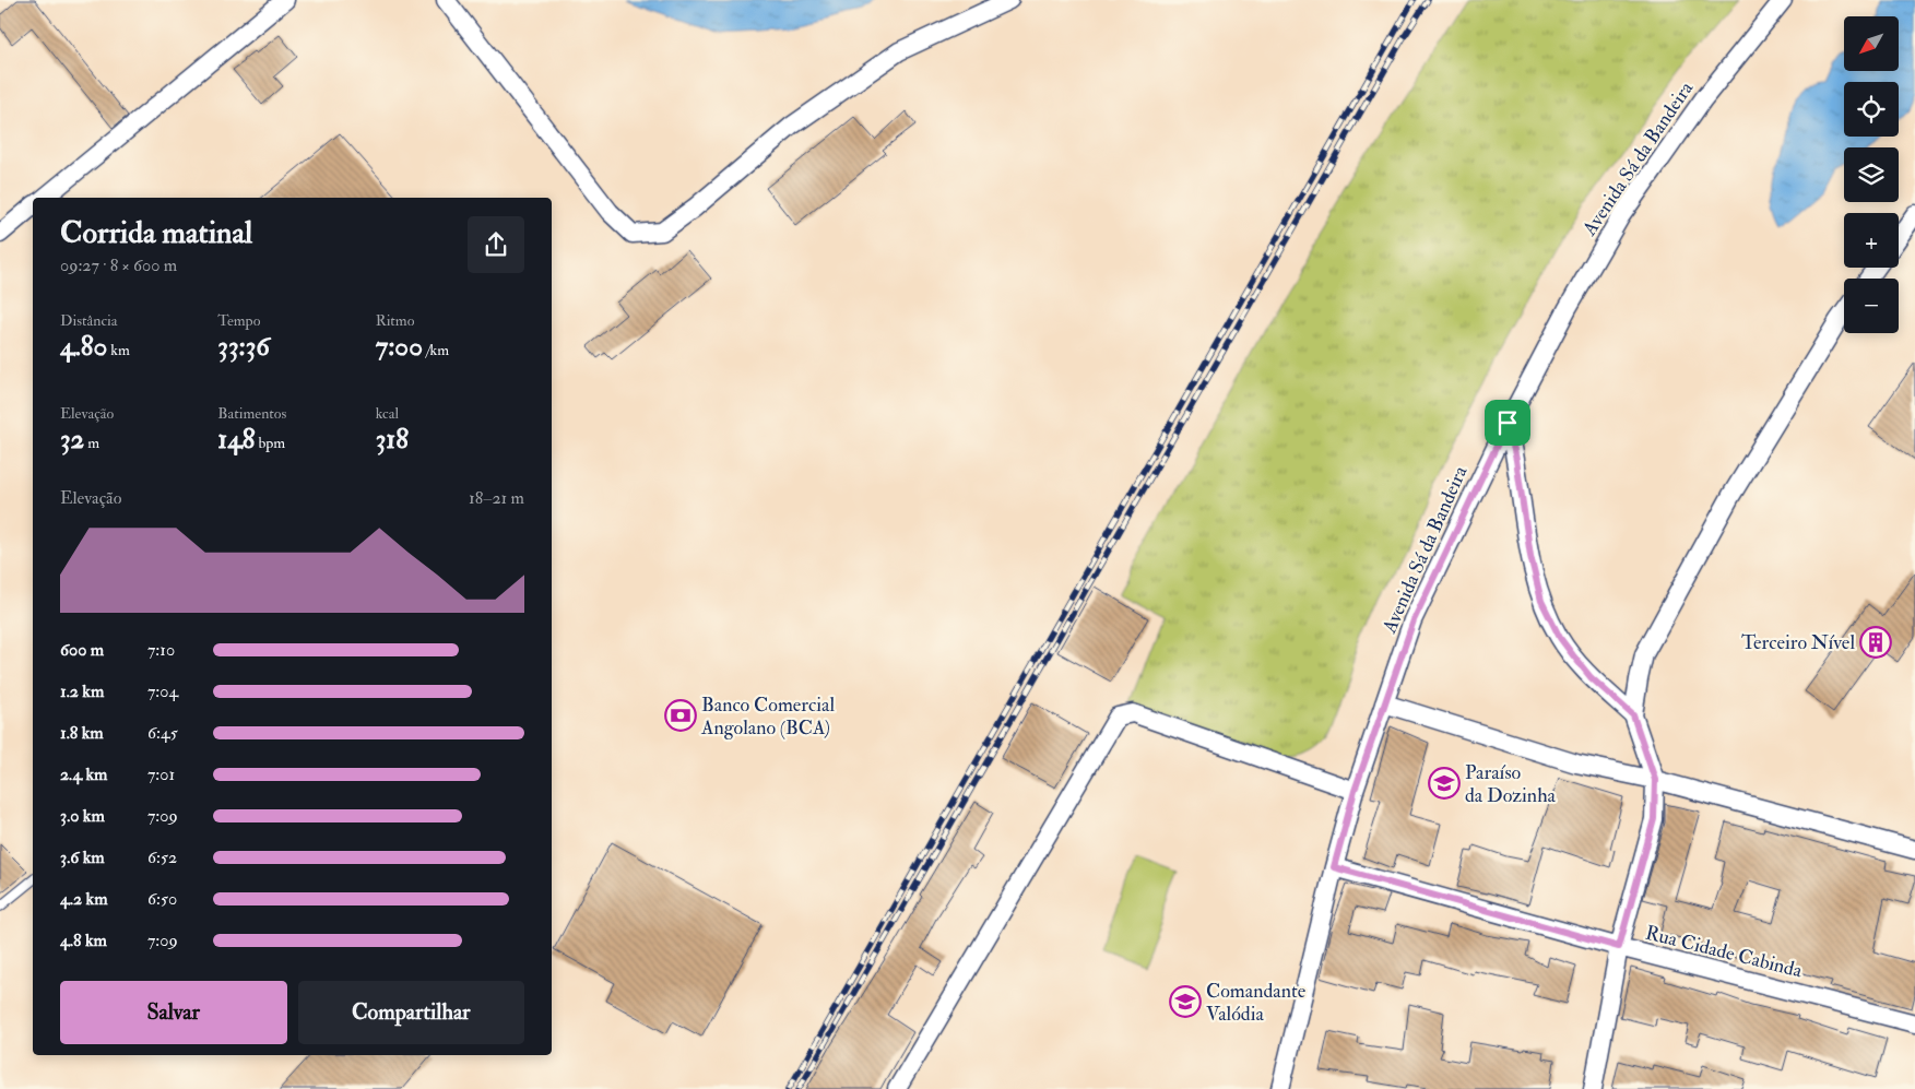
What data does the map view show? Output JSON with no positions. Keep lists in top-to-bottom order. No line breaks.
{"streets":{"street":["Avenida Sá da Bandeira","Rua Cidade Cabinda"]},"crossings":[["Avenida Sá da Bandeira","Rua Cidade Cabinda"]],"places":{"building":["Terceiro Nível"],"bank":["Banco Comercial Angolano (BCA)"],"school or university":["Paraíso da Dozinha","Comandante Valódia"]},"north":"bottom left","page":{"map_buttons":["+","−"],"heading":["Corrida matinal","09:27 · 8 × 600 m"],"stats":[["Distância","4.80 km"],["Tempo","33:36"],["Ritmo","7:00 /km"],["Elevação","32 m"],["Batimentos","148 bpm"],["kcal","318"]],"chart":["Elevação","18–21 m"],"list":[{"name":"600 m","note":"7:10"},{"name":"1.2 km","note":"7:04"},{"name":"1.8 km","note":"6:45"},{"name":"2.4 km","note":"7:01"},{"name":"3.0 km","note":"7:09"},{"name":"3.6 km","note":"6:52"},{"name":"4.2 km","note":"6:50"},{"name":"4.8 km","note":"7:09"}],"buttons":["Salvar","Compartilhar"]}}
